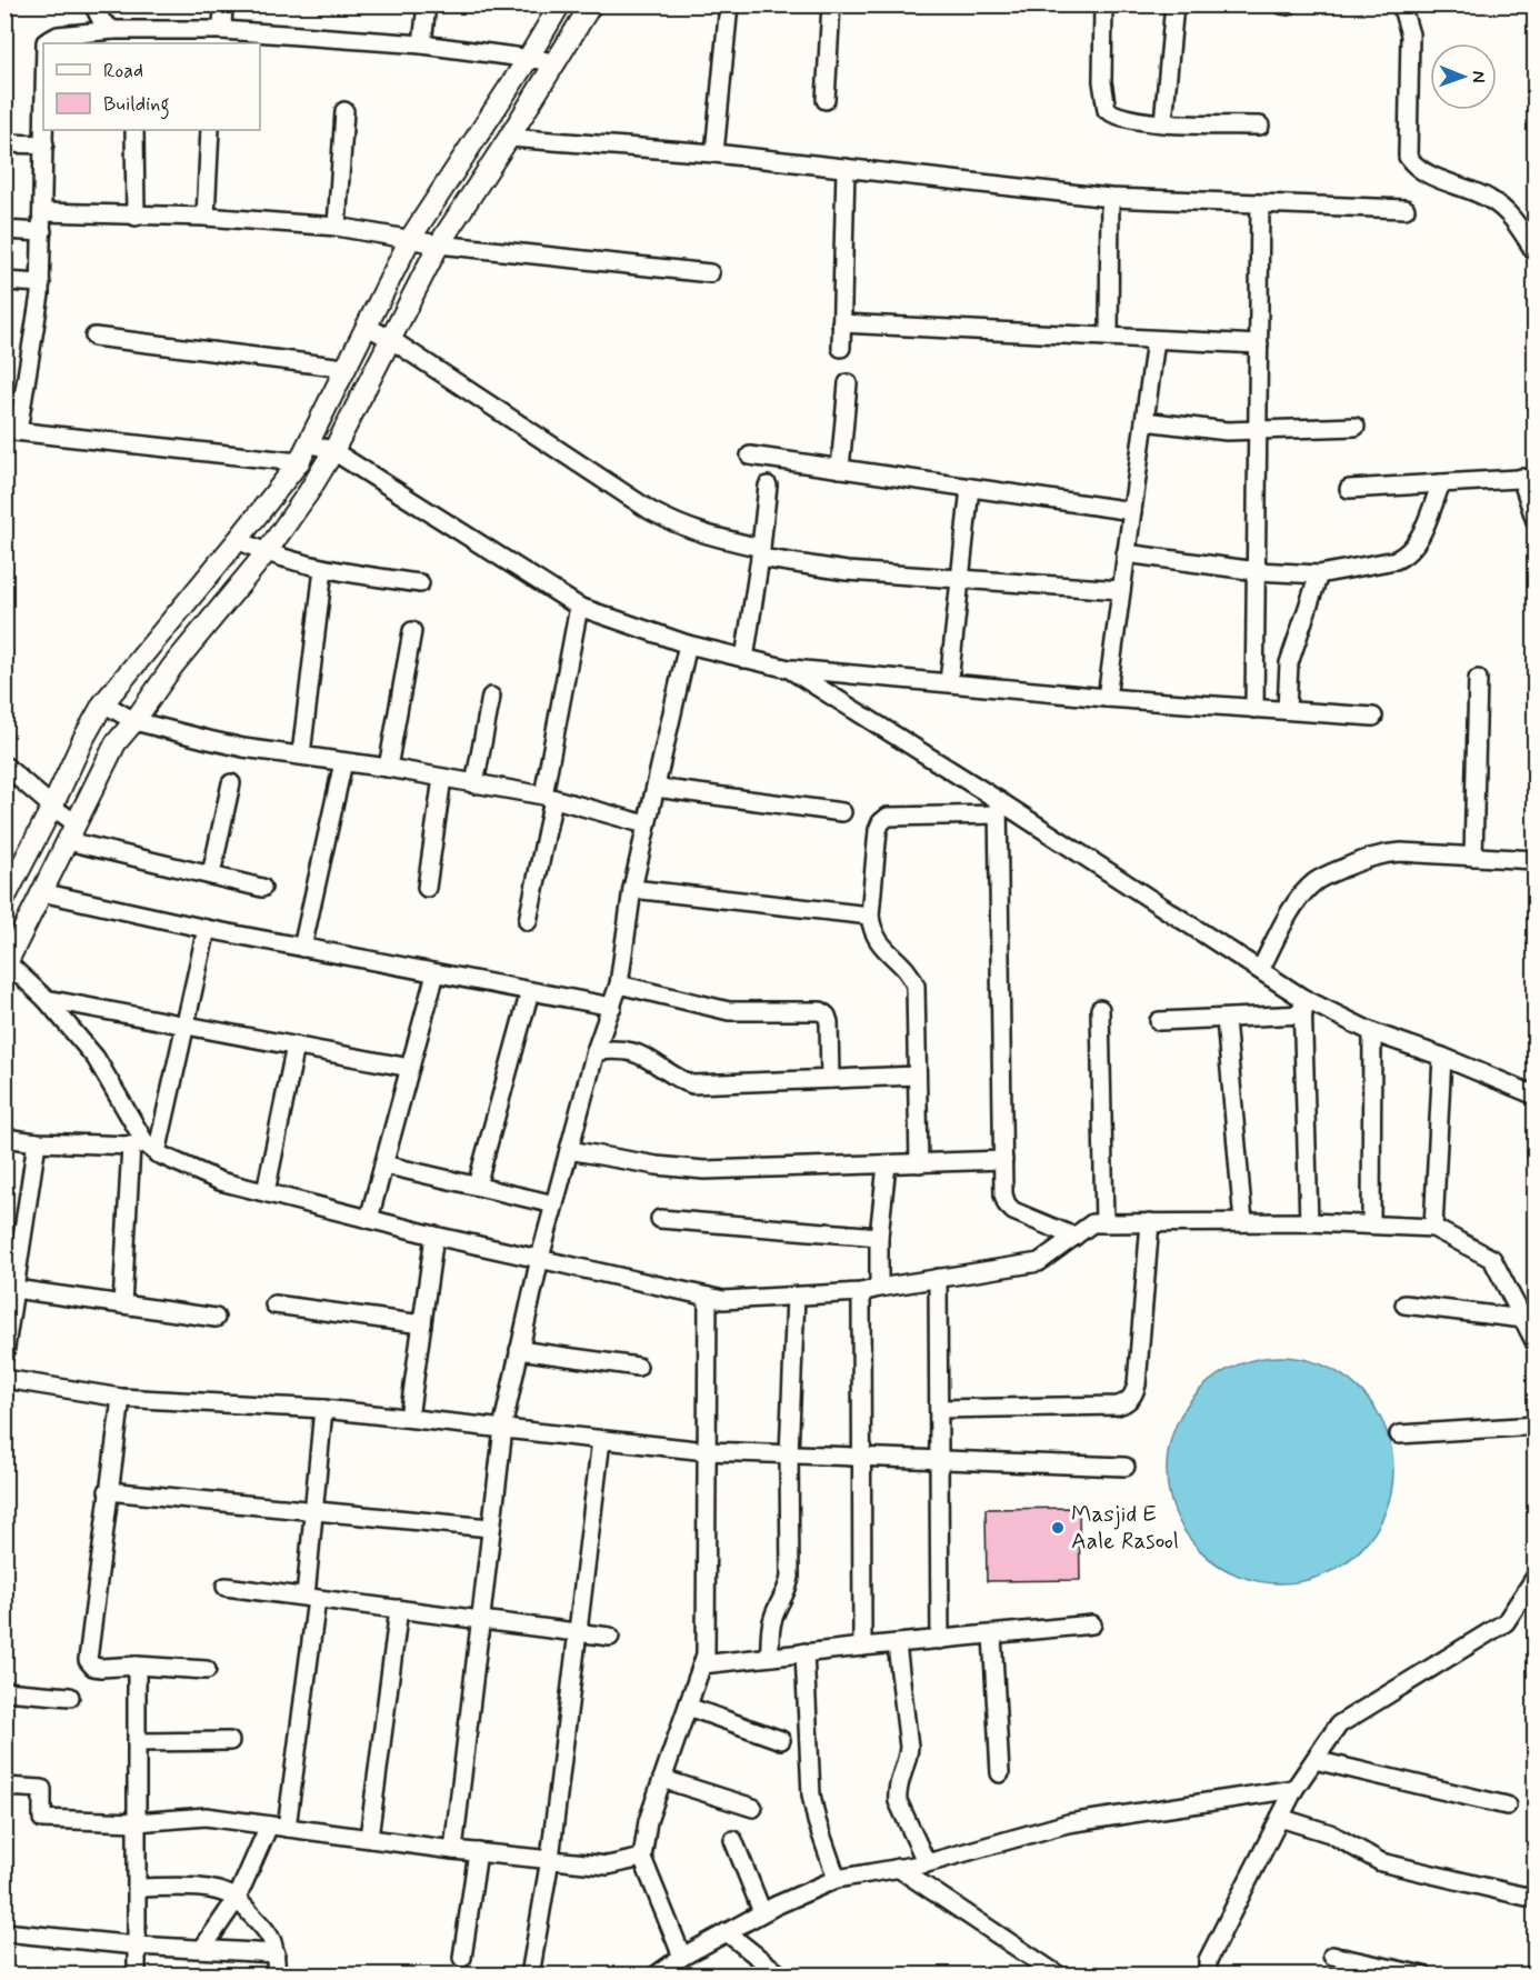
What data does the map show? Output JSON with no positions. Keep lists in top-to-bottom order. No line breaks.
{"places":["Masjid E Aale Rasool"],"legend":["Road","Building"],"north":"right"}
